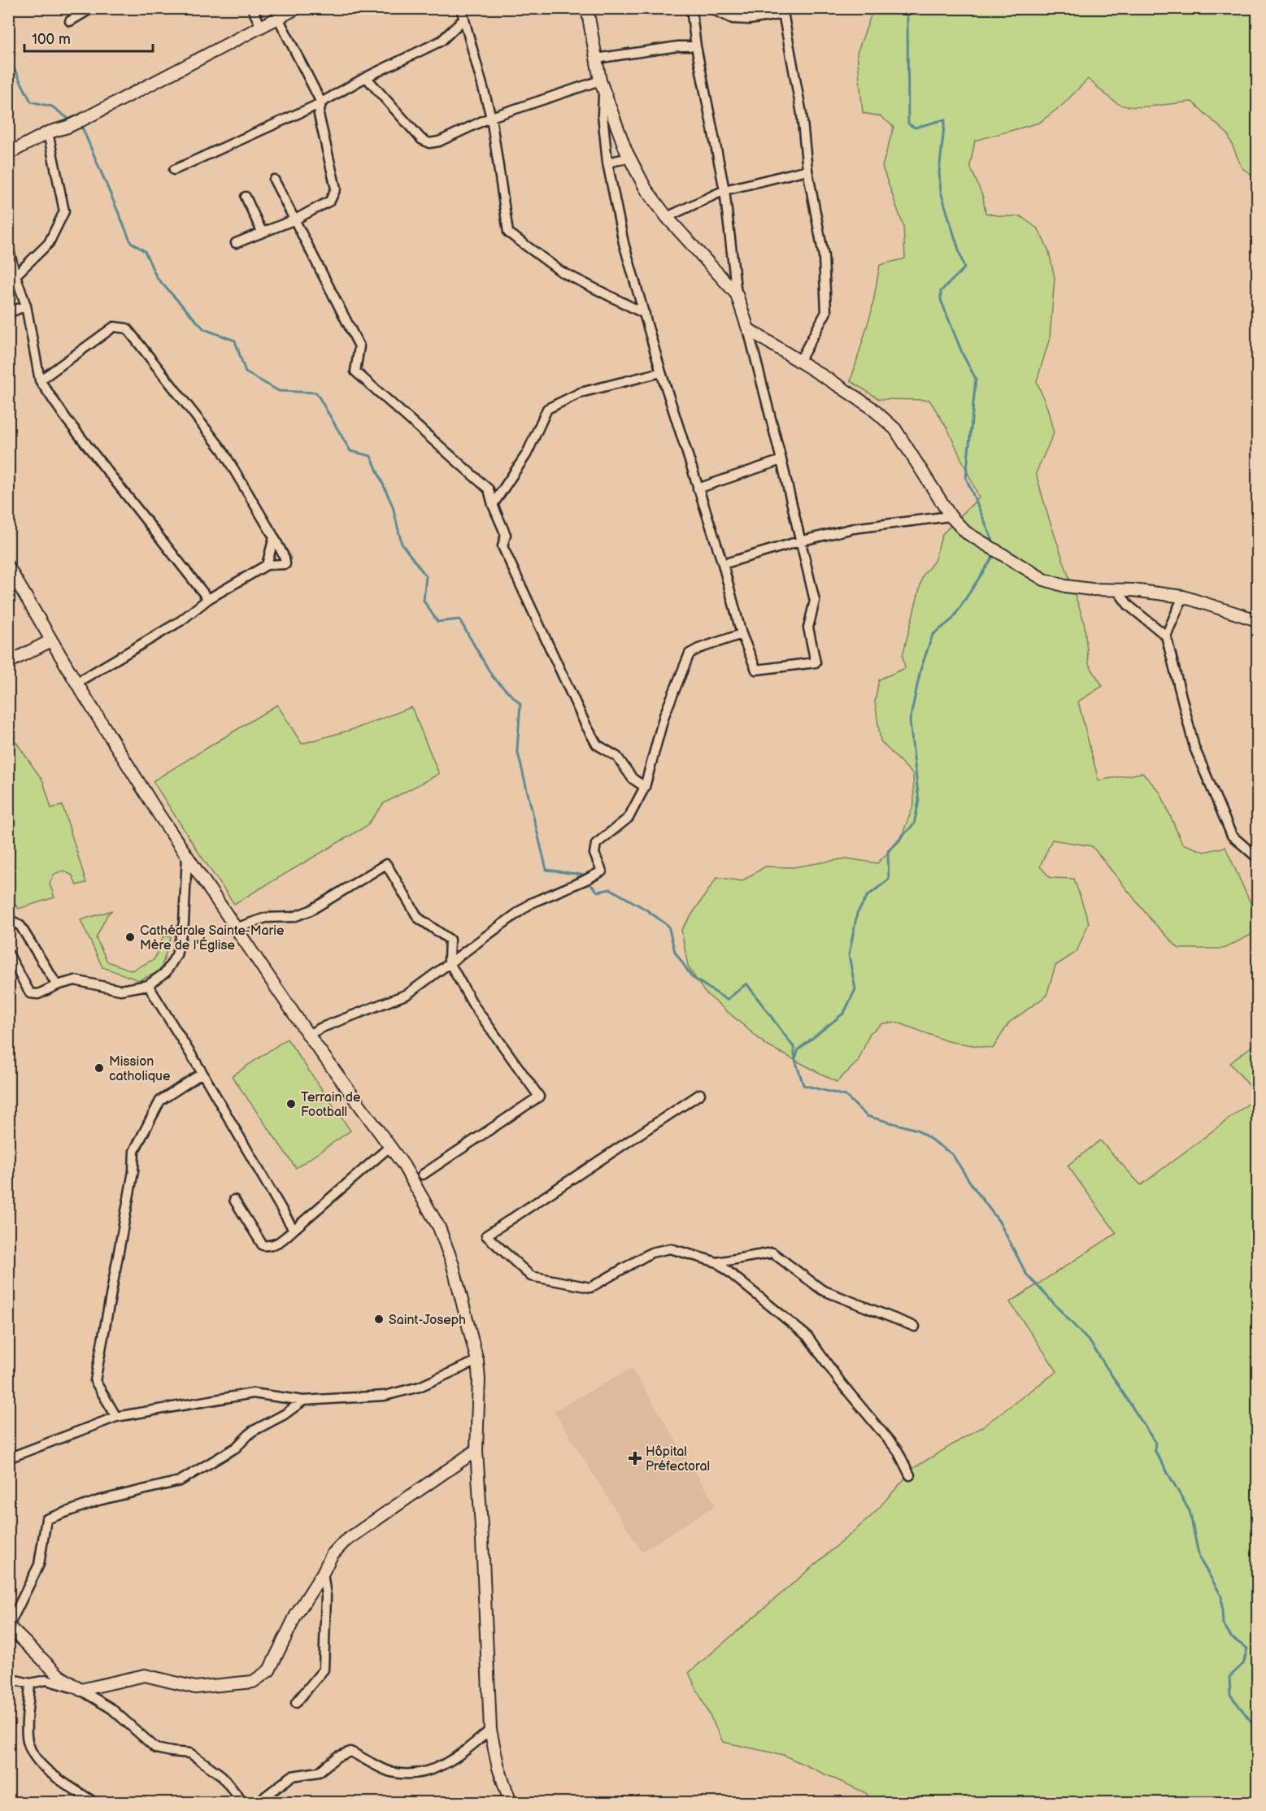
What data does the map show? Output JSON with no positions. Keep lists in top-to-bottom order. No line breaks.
{"places":{"other":["Cathédrale Sainte-Marie Mère de l'Église","Mission catholique","Terrain de Football","Saint-Joseph"],"health":["Hôpital Préfectoral"]},"scale_bar":"100 m"}
